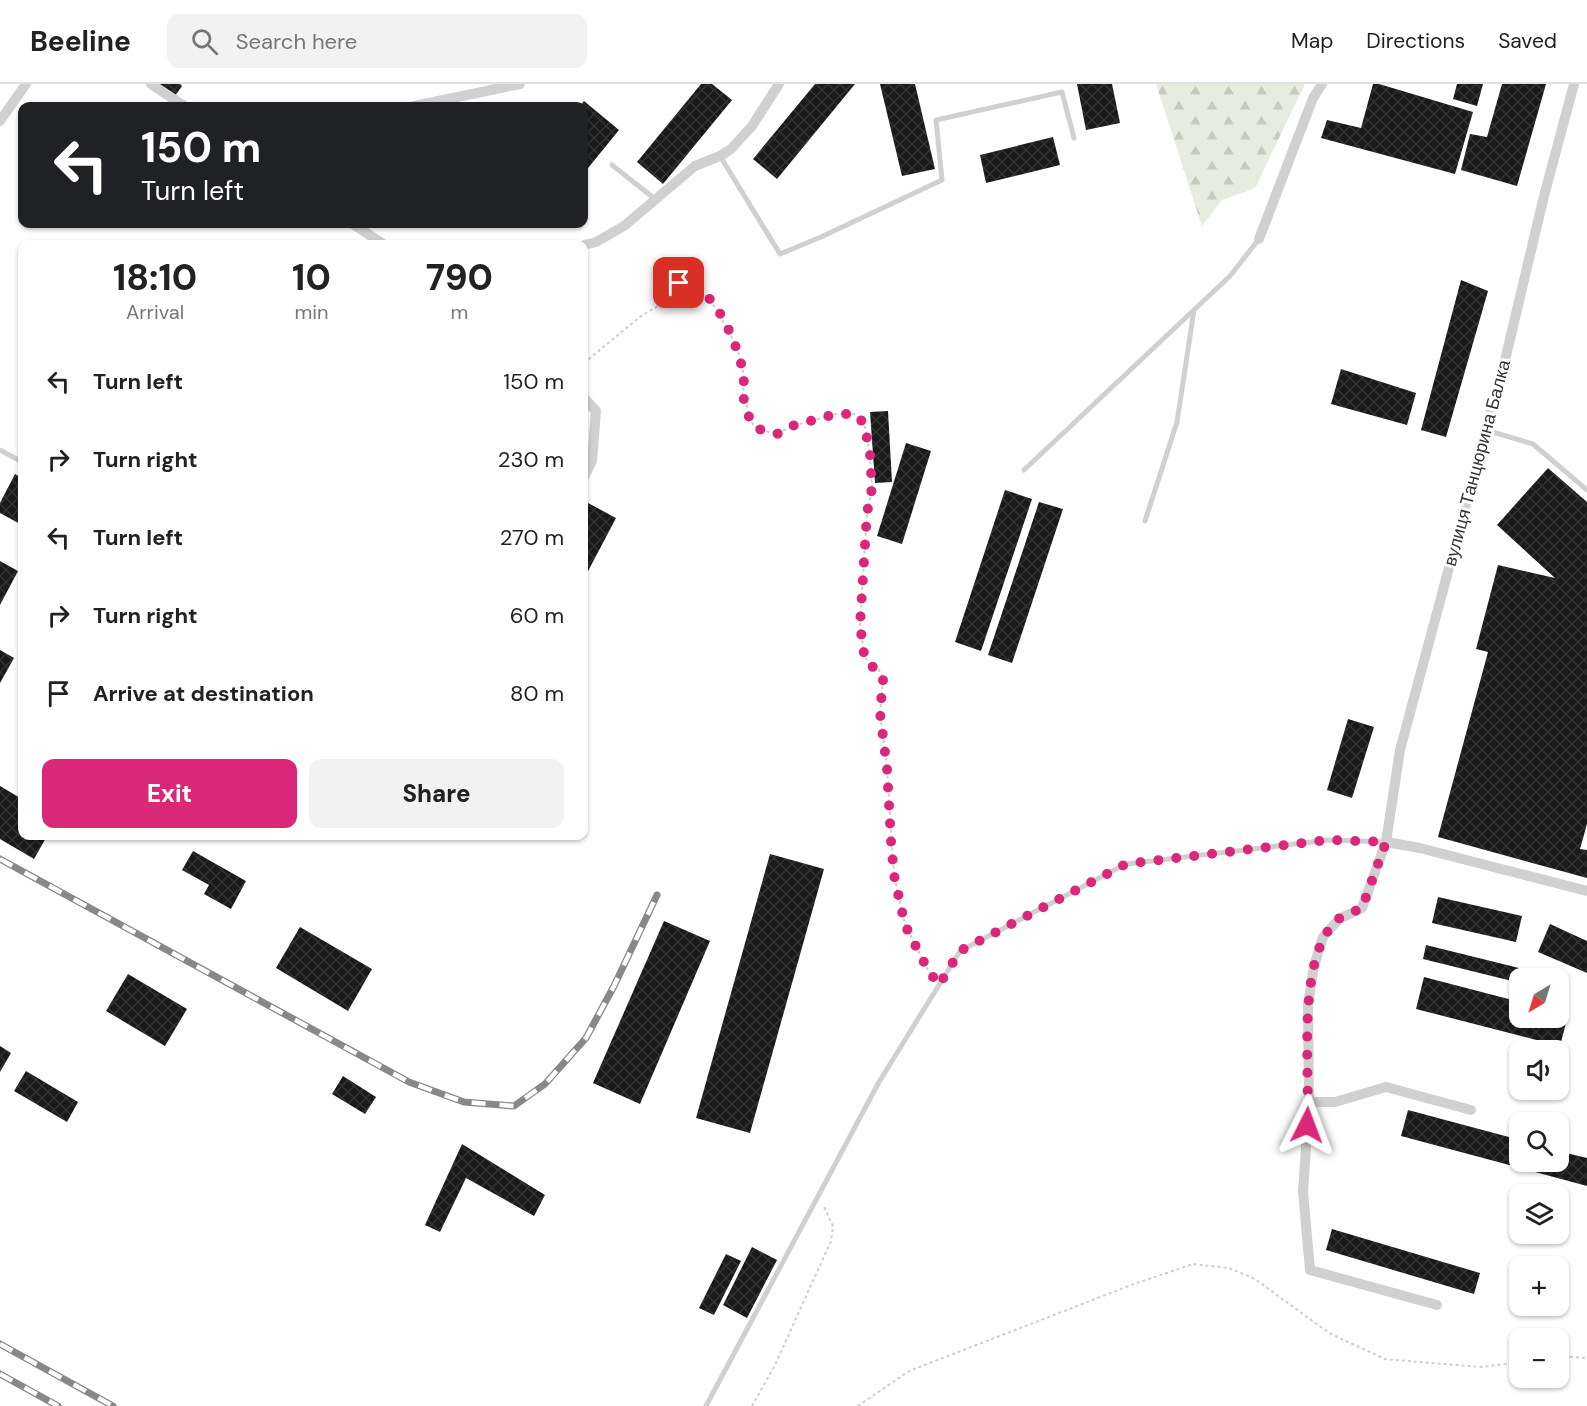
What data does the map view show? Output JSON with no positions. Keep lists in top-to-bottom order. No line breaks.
{"streets":{"street":["вулиця Танцюрина Балка"]},"north":"bottom left","page":{"header":"Beeline","search":"Search here","nav":["Map","Directions","Saved"],"turn":["150 m","Turn left"],"eta":["18:10","Arrival","10","min","790","m"],"list":[{"name":"Turn left","value":"150 m"},{"name":"Turn right","value":"230 m"},{"name":"Turn left","value":"270 m"},{"name":"Turn right","value":"60 m"},{"name":"Arrive at destination","value":"80 m"}],"buttons":["Exit","Share"],"map_buttons":["+","−"]}}
